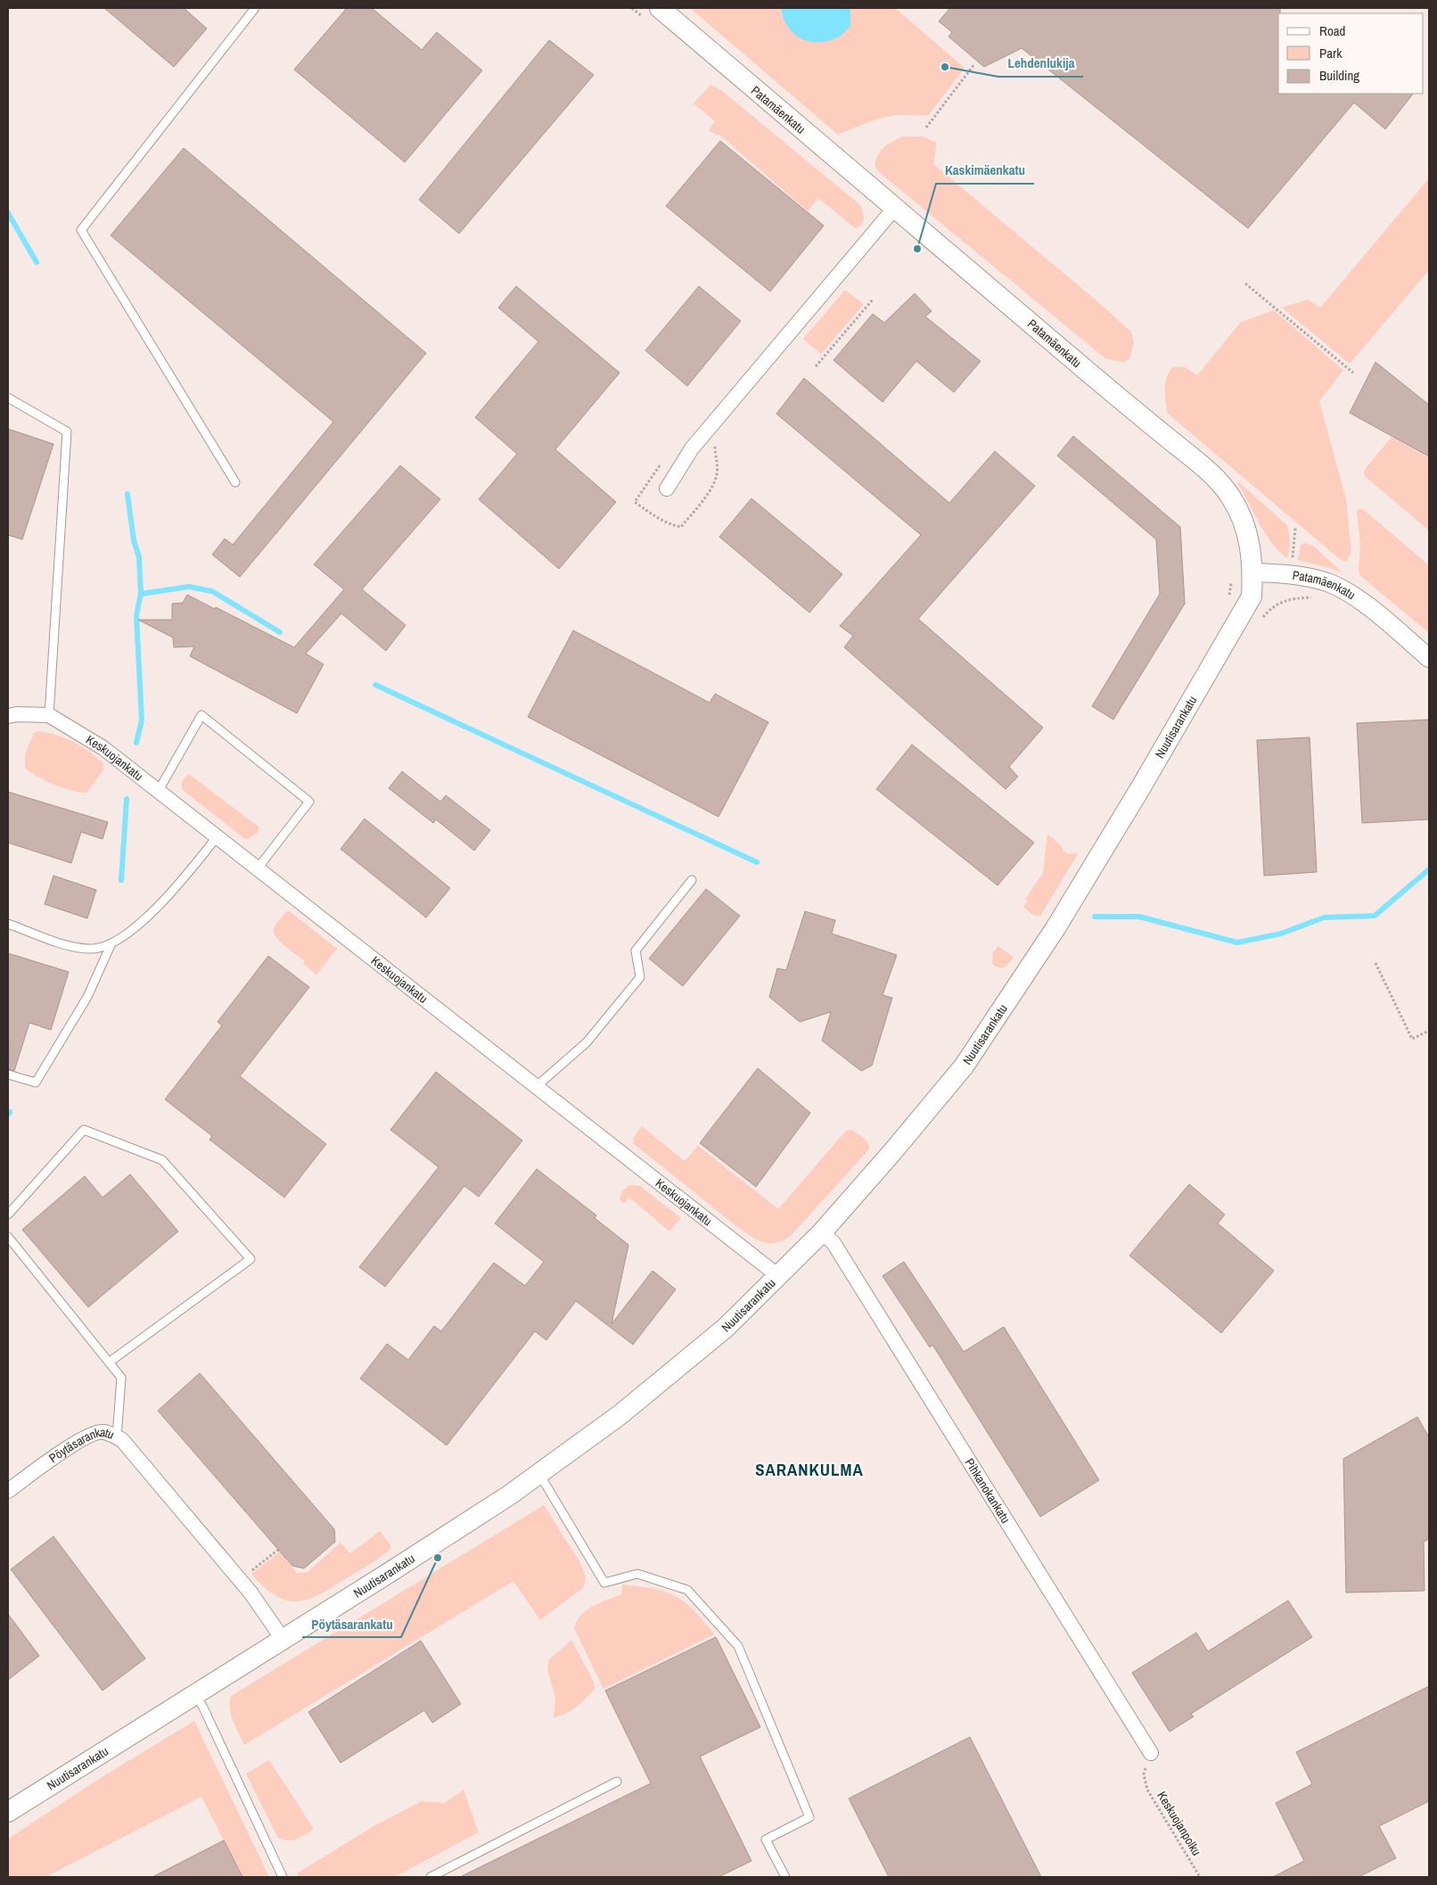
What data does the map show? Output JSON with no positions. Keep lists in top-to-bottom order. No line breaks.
{"streets":{"main road":["Patamäenkatu","Nuutisarankatu"],"street":["Keskuojankatu","Pöytäsarankatu","Pihkanokankatu"],"path":["Keskuojanpolku"]},"crossings":[["Patamäenkatu","Nuutisarankatu"],["Nuutisarankatu","Keskuojankatu"],["Nuutisarankatu","Pöytäsarankatu"],["Nuutisarankatu","Pihkanokankatu"],["Pihkanokankatu","Keskuojanpolku"]],"districts":["SARANKULMA"],"places":["Lehdenlukija","Kaskimäenkatu","Pöytäsarankatu"],"legend":["Road","Park","Building"]}
